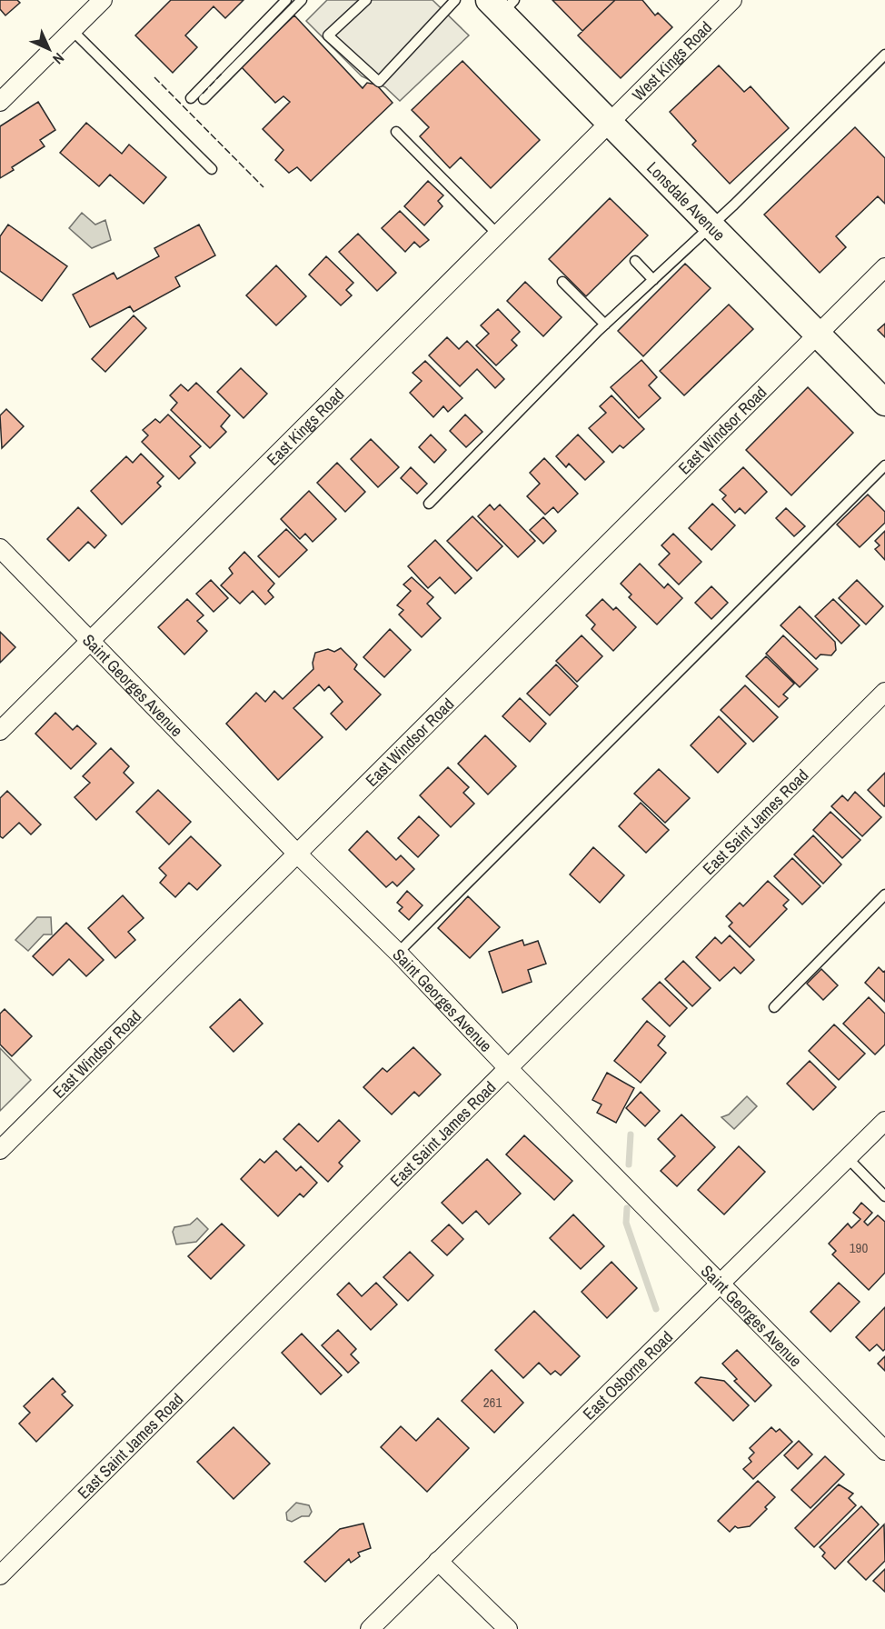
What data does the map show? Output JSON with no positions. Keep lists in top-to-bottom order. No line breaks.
{"streets":{"street":["West Kings Road","Lonsdale Avenue","East Kings Road","East Windsor Road","Saint Georges Avenue","East Saint James Road","East Osborne Road"]},"crossings":[["West Kings Road","Lonsdale Avenue"],["West Kings Road","East Kings Road"],["Lonsdale Avenue","East Kings Road"],["Lonsdale Avenue","East Windsor Road"],["East Kings Road","Saint Georges Avenue"],["East Windsor Road","Saint Georges Avenue"],["Saint Georges Avenue","East Saint James Road"],["Saint Georges Avenue","East Osborne Road"]],"house_numbers":["190","261"],"north":"bottom right"}
